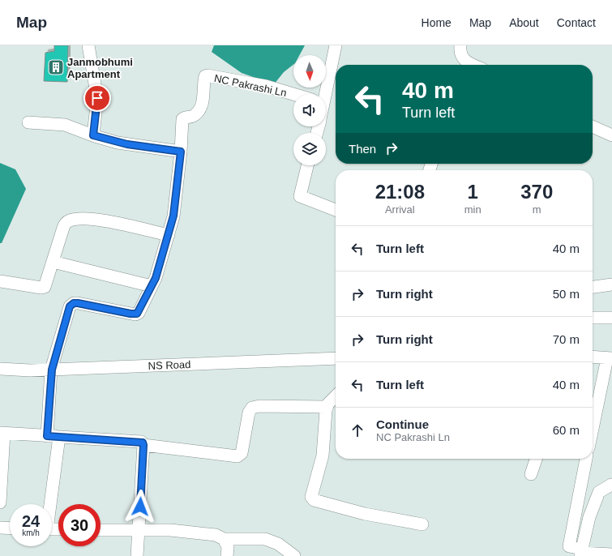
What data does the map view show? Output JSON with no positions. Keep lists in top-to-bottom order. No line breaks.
{"streets":{"street":["NC Pakrashi Ln","NS Road"]},"crossings":[["NC Pakrashi Ln","NS Road"]],"places":{"building":["Janmobhumi Apartment"]},"north":"bottom","page":{"header":"Map","nav":["Home","Map","About","Contact"],"turn":["40 m","Turn left"],"then":"Then","eta":["21:08","Arrival","1","min","370","m"],"list":[{"name":"Turn left","value":"40 m"},{"name":"Turn right","value":"50 m"},{"name":"Turn right","value":"70 m"},{"name":"Turn left","value":"40 m"},{"name":"Continue","note":"NC Pakrashi Ln","value":"60 m"}],"speed":"24 km/h","limit":"30"}}
